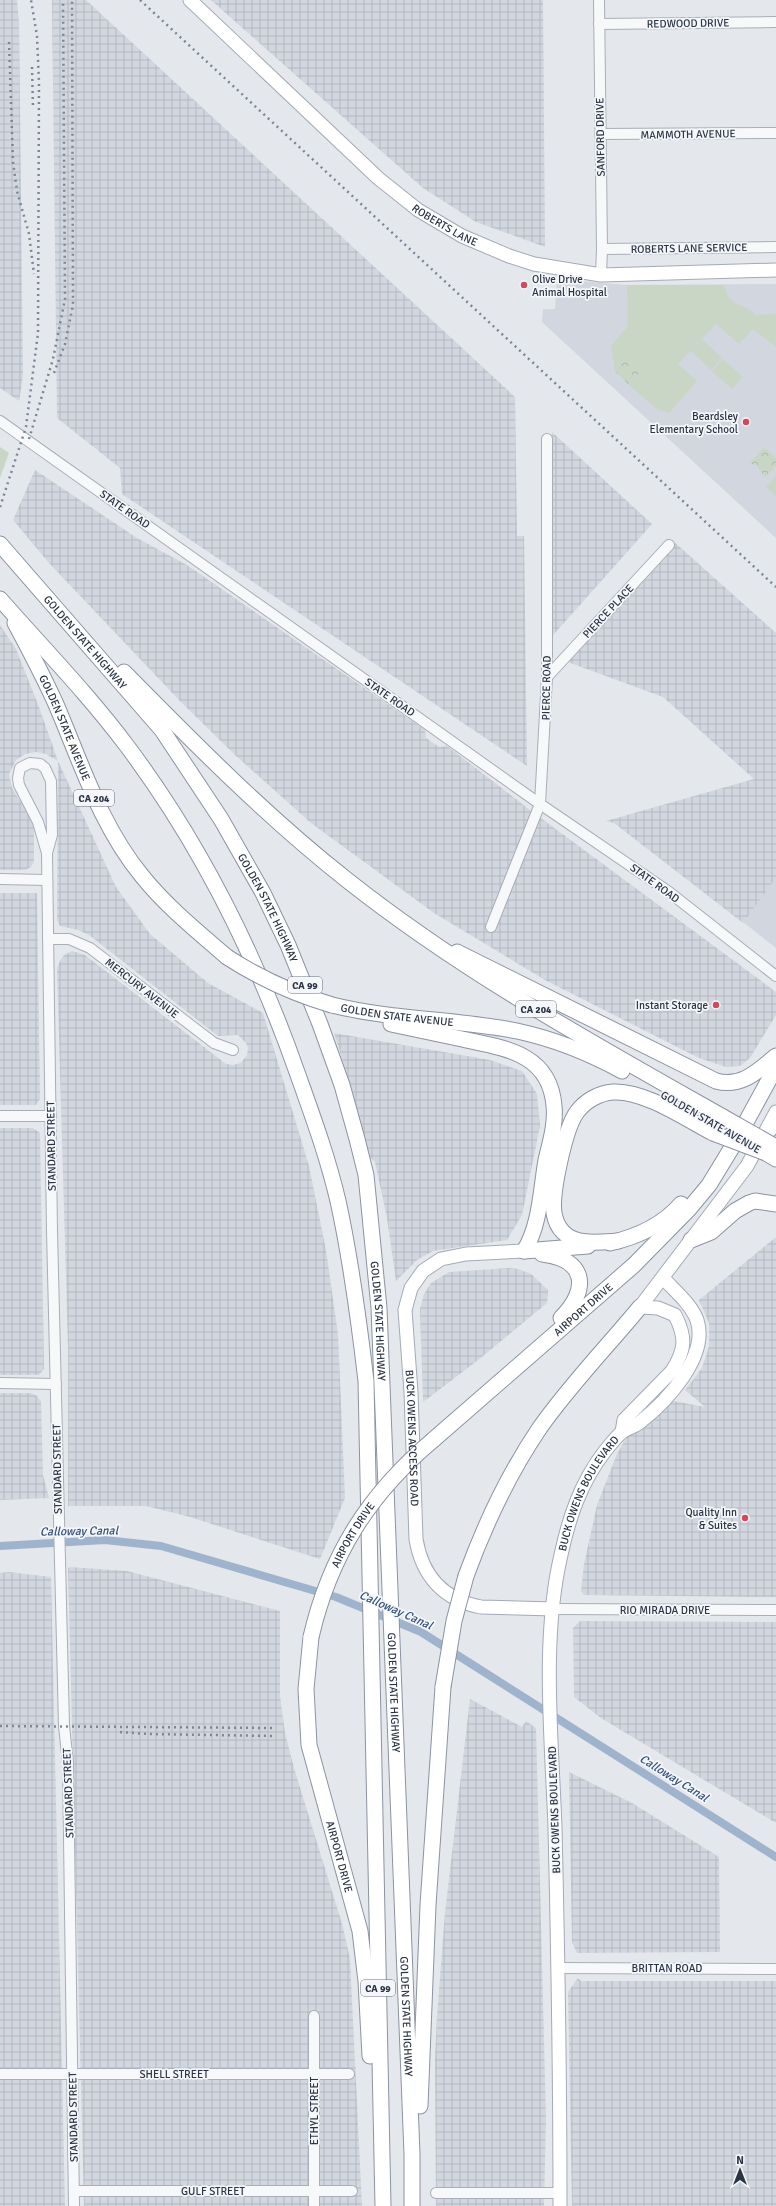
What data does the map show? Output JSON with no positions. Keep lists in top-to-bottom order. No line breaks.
{"streets":{"highway":["GOLDEN STATE HIGHWAY","GOLDEN STATE AVENUE","CA 204","CA 99","AIRPORT DRIVE"],"main road":["ROBERTS LANE","BUCK OWENS ACCESS ROAD","BUCK OWENS BOULEVARD"],"street":["REDWOOD DRIVE","MAMMOTH AVENUE","SANFORD DRIVE","ROBERTS LANE SERVICE","STATE ROAD","PIERCE PLACE","PIERCE ROAD","MERCURY AVENUE","STANDARD STREET","RIO MIRADA DRIVE","BRITTAN ROAD","SHELL STREET","ETHYL STREET","GULF STREET"]},"crossings":[["REDWOOD DRIVE","SANFORD DRIVE"],["MAMMOTH AVENUE","SANFORD DRIVE"],["SANFORD DRIVE","ROBERTS LANE"],["SANFORD DRIVE","ROBERTS LANE SERVICE"],["STATE ROAD","PIERCE ROAD"],["PIERCE PLACE","PIERCE ROAD"],["GOLDEN STATE HIGHWAY","GOLDEN STATE AVENUE"],["GOLDEN STATE HIGHWAY","AIRPORT DRIVE"],["MERCURY AVENUE","STANDARD STREET"],["STANDARD STREET","SHELL STREET"],["STANDARD STREET","GULF STREET"],["BUCK OWENS ACCESS ROAD","BUCK OWENS BOULEVARD"],["BUCK OWENS ACCESS ROAD","RIO MIRADA DRIVE"],["BUCK OWENS BOULEVARD","RIO MIRADA DRIVE"],["BUCK OWENS BOULEVARD","BRITTAN ROAD"],["SHELL STREET","ETHYL STREET"],["ETHYL STREET","GULF STREET"]],"water":["Calloway Canal"],"places":["Olive Drive Animal Hospital","Beardsley Elementary School","Instant Storage","Quality Inn & Suites"],"north":"top"}
